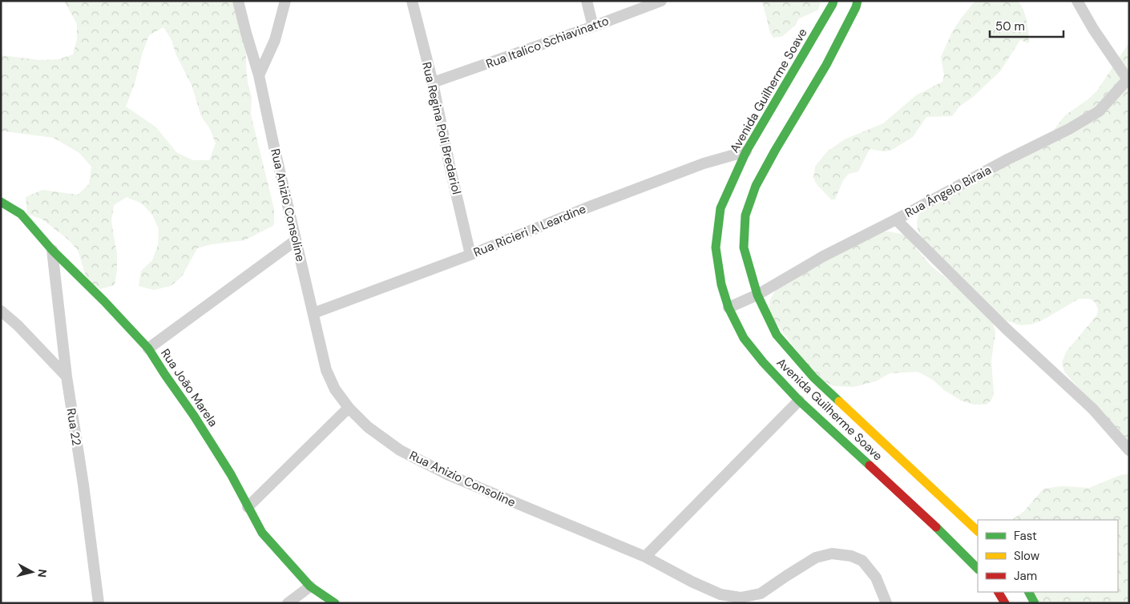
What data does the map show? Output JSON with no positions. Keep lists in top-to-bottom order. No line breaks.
{"streets":{"street":["Rua Italico Schiavinatto","Avenida Guilherme Soave","Rua Regina Poli Bredariol","Rua Ângelo Biraia","Rua Anizio Consoline","Rua Ricieri A Leardine","Rua João Marela","Rua 22"]},"crossings":[["Rua Italico Schiavinatto","Rua Regina Poli Bredariol"],["Avenida Guilherme Soave","Rua Ângelo Biraia"],["Avenida Guilherme Soave","Rua Ricieri A Leardine"],["Rua Regina Poli Bredariol","Rua Ricieri A Leardine"],["Rua Anizio Consoline","Rua Ricieri A Leardine"],["Rua João Marela","Rua 22"]],"legend":["Fast","Slow","Jam"],"scale_bar":"50 m","north":"right"}
